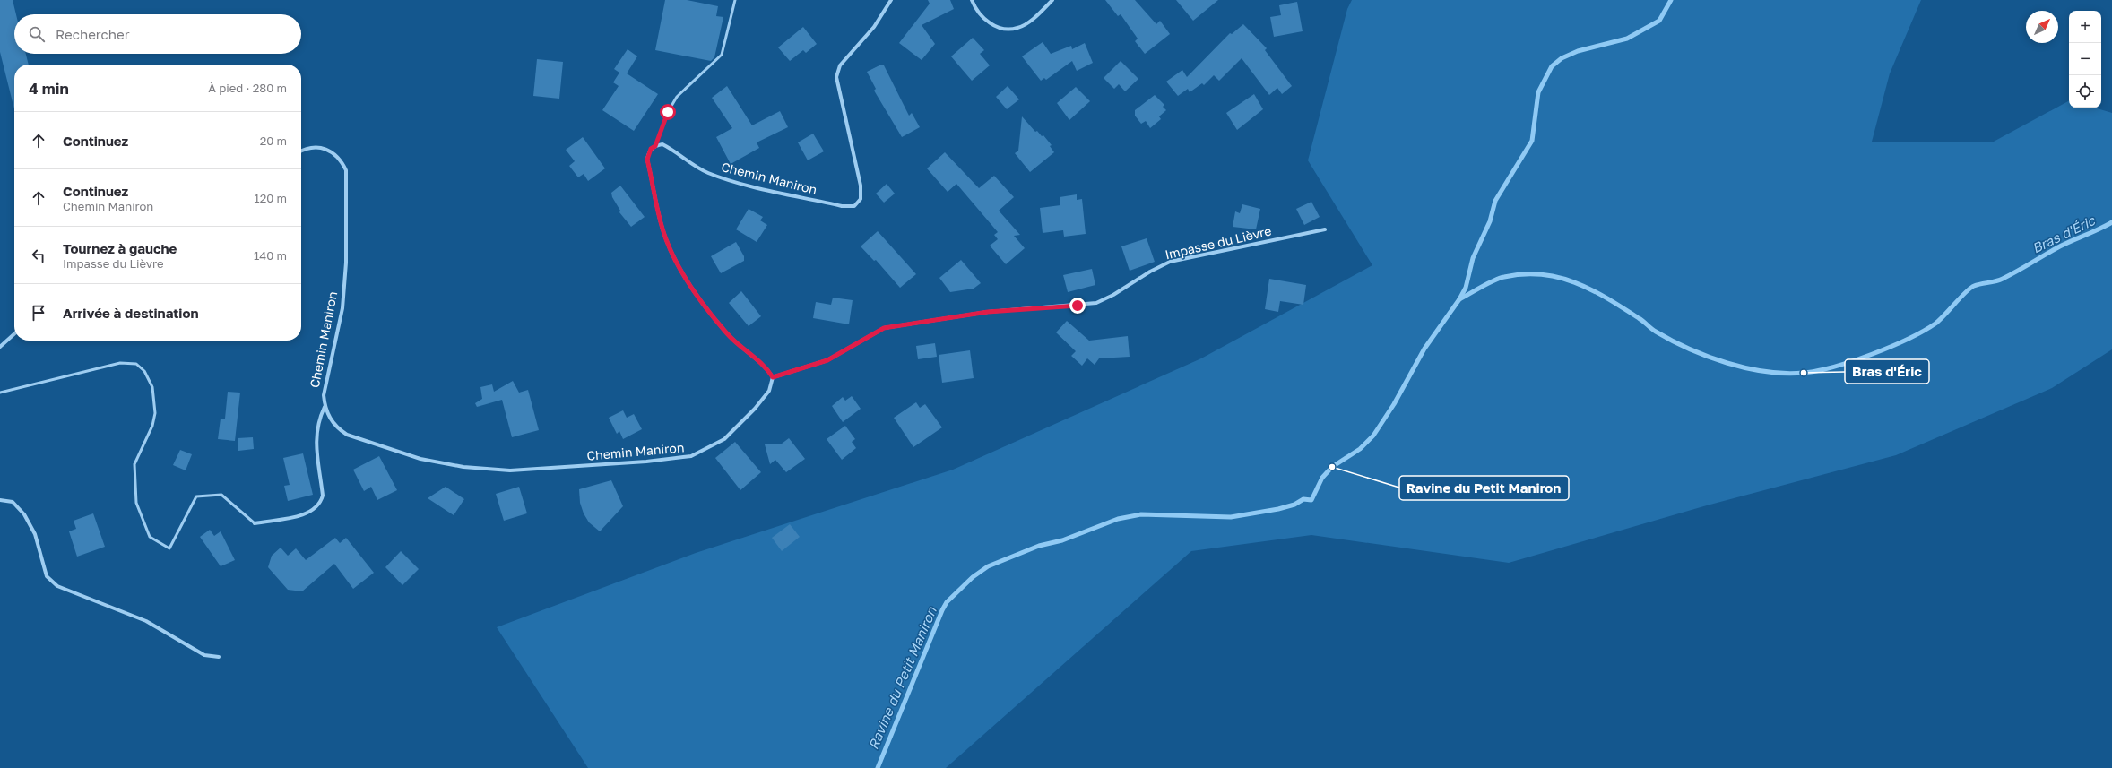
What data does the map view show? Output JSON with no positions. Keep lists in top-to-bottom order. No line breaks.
{"streets":{"street":["Chemin Maniron","Impasse du Lièvre"]},"crossings":[["Chemin Maniron","Impasse du Lièvre"]],"water":["Bras d'Éric","Ravine du Petit Maniron"],"places":["Bras d'Éric","Ravine du Petit Maniron"],"north":"top right","page":{"map_buttons":["+","−"],"search":"Rechercher","heading":["4 min","À pied · 280 m"],"list":[["Continuez","20 m"],["Continuez","Chemin Maniron","120 m"],["Tournez à gauche","Impasse du Lièvre","140 m"],"Arrivée à destination"]}}
